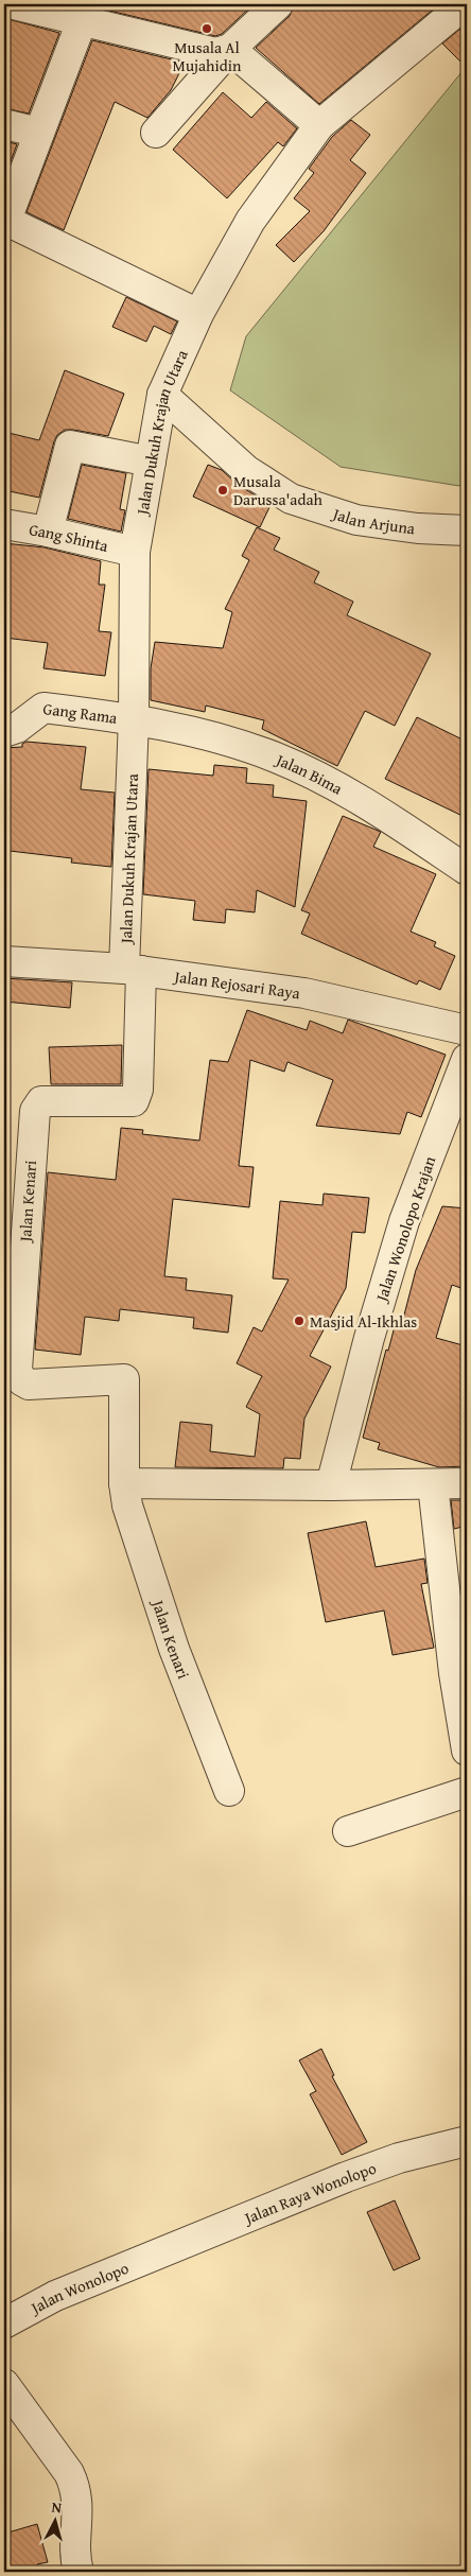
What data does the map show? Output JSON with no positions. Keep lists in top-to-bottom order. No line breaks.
{"streets":{"street":["Jalan Dukuh Krajan Utara","Jalan Arjuna","Gang Shinta","Gang Rama","Jalan Bima","Jalan Rejosari Raya","Jalan Kenari","Jalan Wonolopo Krajan","Jalan Raya Wonolopo","Jalan Wonolopo"]},"crossings":[["Jalan Dukuh Krajan Utara","Jalan Arjuna"],["Jalan Dukuh Krajan Utara","Gang Shinta"],["Jalan Dukuh Krajan Utara","Gang Rama"],["Jalan Dukuh Krajan Utara","Jalan Bima"],["Jalan Dukuh Krajan Utara","Jalan Rejosari Raya"],["Jalan Dukuh Krajan Utara","Jalan Kenari"],["Gang Rama","Jalan Bima"],["Jalan Rejosari Raya","Jalan Kenari"],["Jalan Raya Wonolopo","Jalan Wonolopo"]],"places":["Musala Al Mujahidin","Musala Darussa'adah","Masjid Al-Ikhlas"],"north":"top"}
